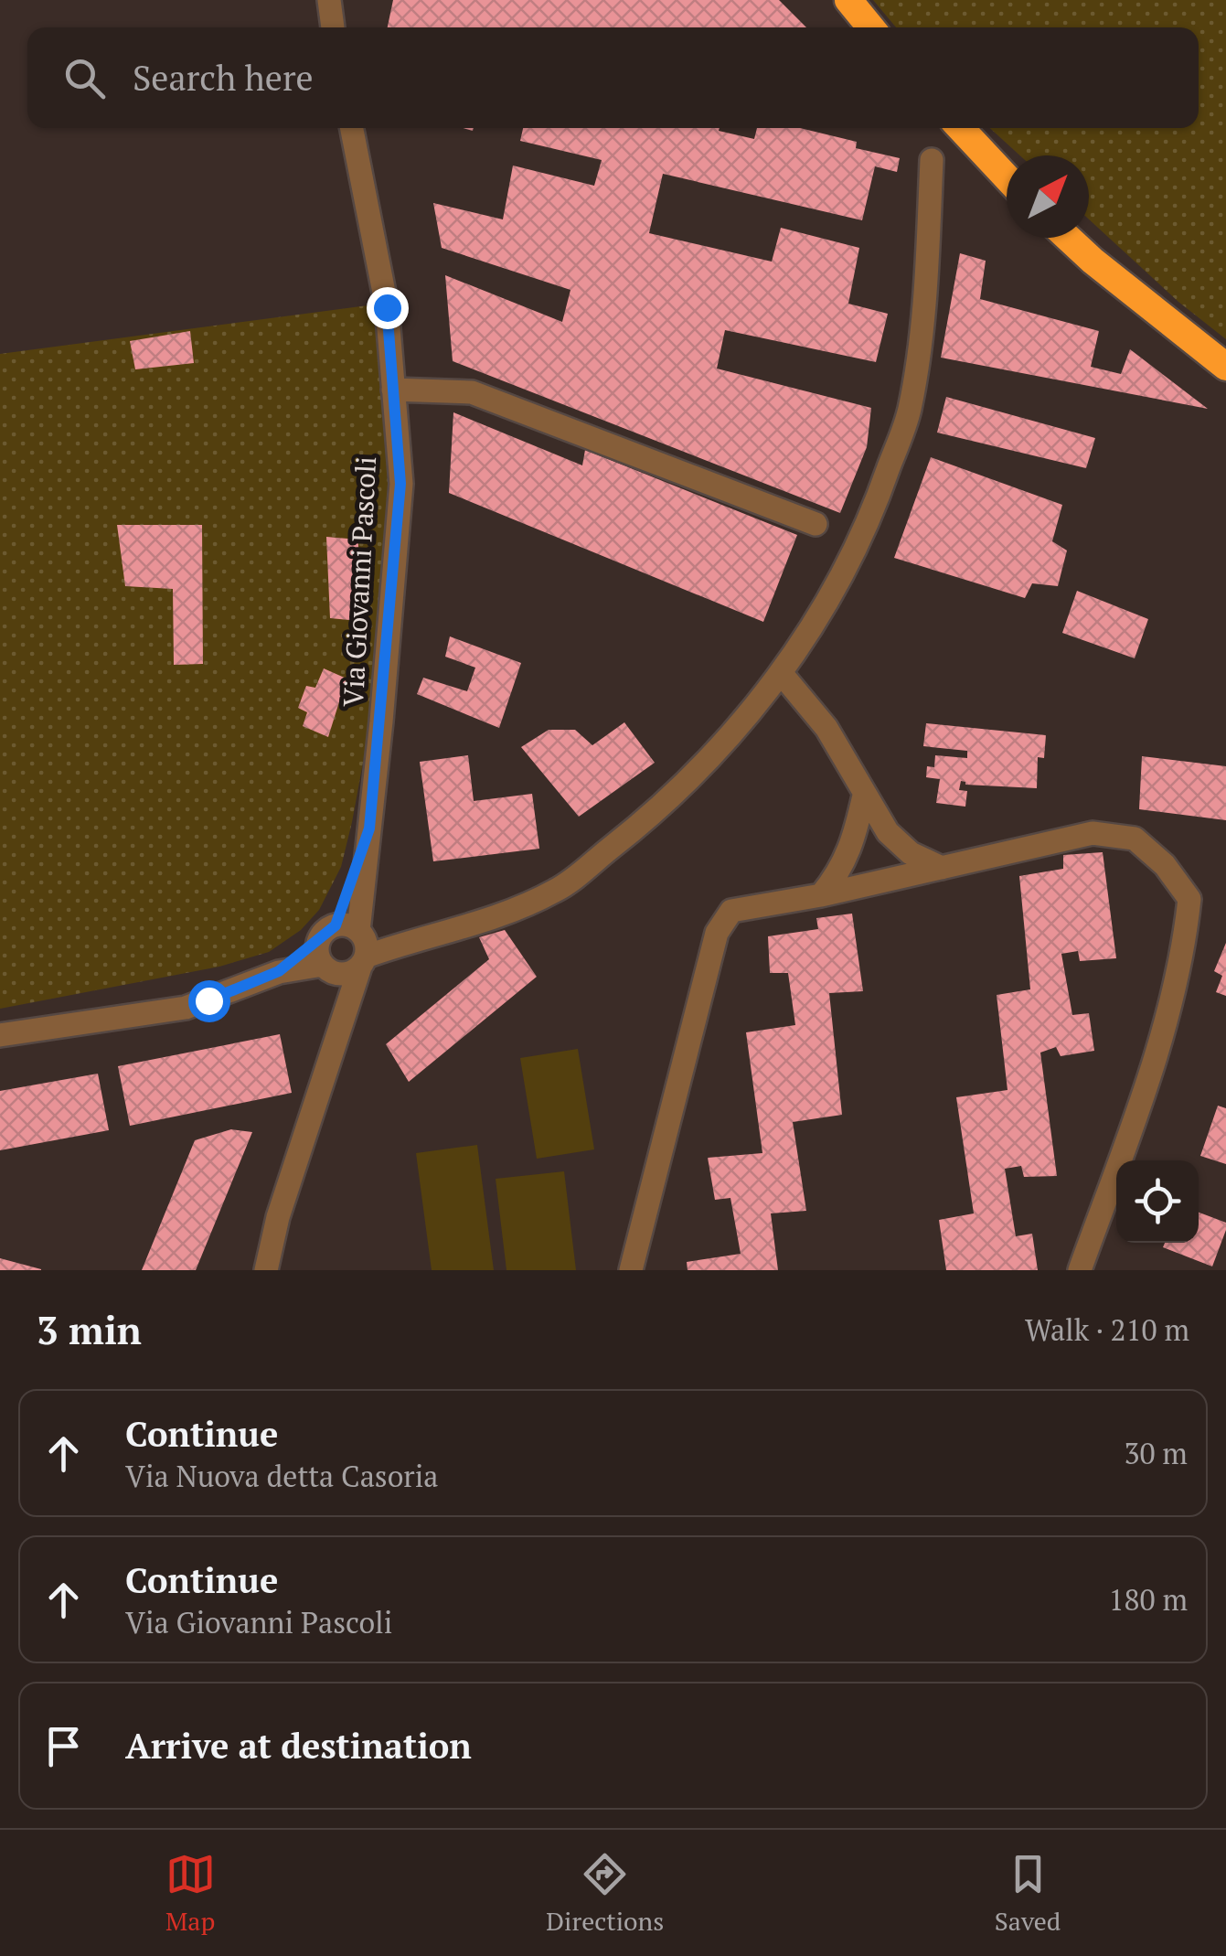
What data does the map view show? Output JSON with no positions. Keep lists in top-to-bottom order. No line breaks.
{"streets":{"street":["Via Giovanni Pascoli"]},"north":"top right","page":{"search":"Search here","heading":["3 min","Walk · 210 m"],"list":[["Continue","Via Nuova detta Casoria","30 m"],["Continue","Via Giovanni Pascoli","180 m"],"Arrive at destination"],"nav":["Map","Directions","Saved"]}}
